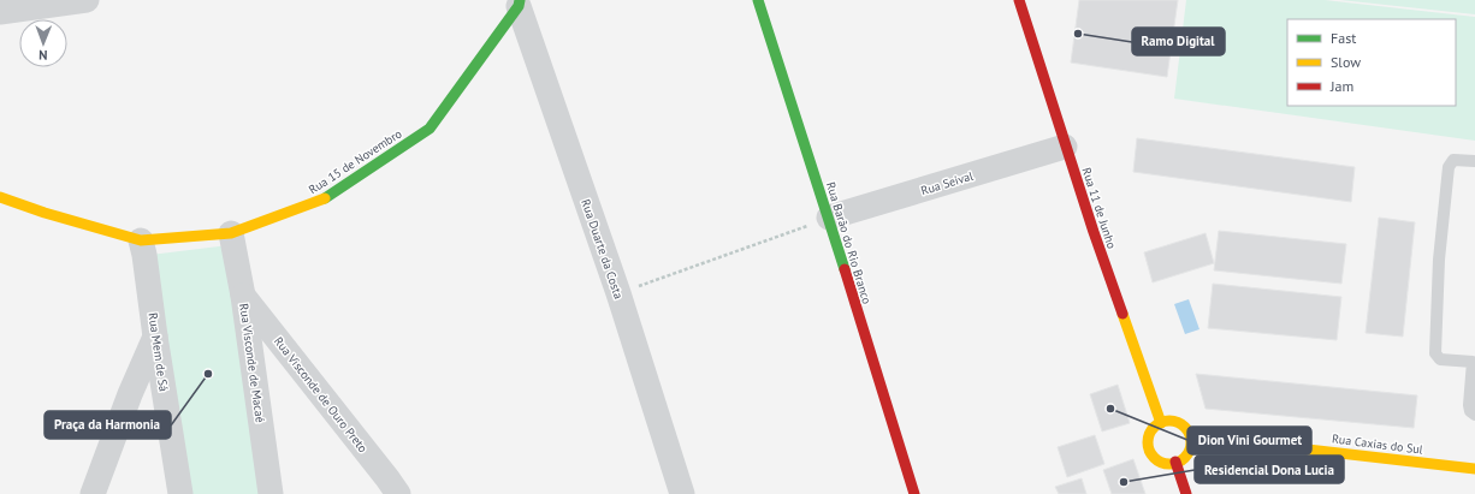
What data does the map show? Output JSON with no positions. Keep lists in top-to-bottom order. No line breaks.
{"streets":{"street":["Rua 15 de Novembro","Rua Seival","Rua 11 de Junho","Rua Barão do Rio Branco","Rua Duarte da Costa","Rua Mem de Sá","Rua Visconde de Macaé","Rua Visconde de Ouro Preto","Rua Caxias do Sul"]},"crossings":[["Rua 15 de Novembro","Rua Duarte da Costa"],["Rua 15 de Novembro","Rua Mem de Sá"],["Rua 15 de Novembro","Rua Visconde de Macaé"],["Rua Seival","Rua 11 de Junho"],["Rua Seival","Rua Barão do Rio Branco"],["Rua 11 de Junho","Rua Caxias do Sul"],["Rua Visconde de Macaé","Rua Visconde de Ouro Preto"]],"places":["Ramo Digital","Praça da Harmonia","Dion Vini Gourmet","Residencial Dona Lucia"],"legend":["Fast","Slow","Jam"],"north":"bottom"}
